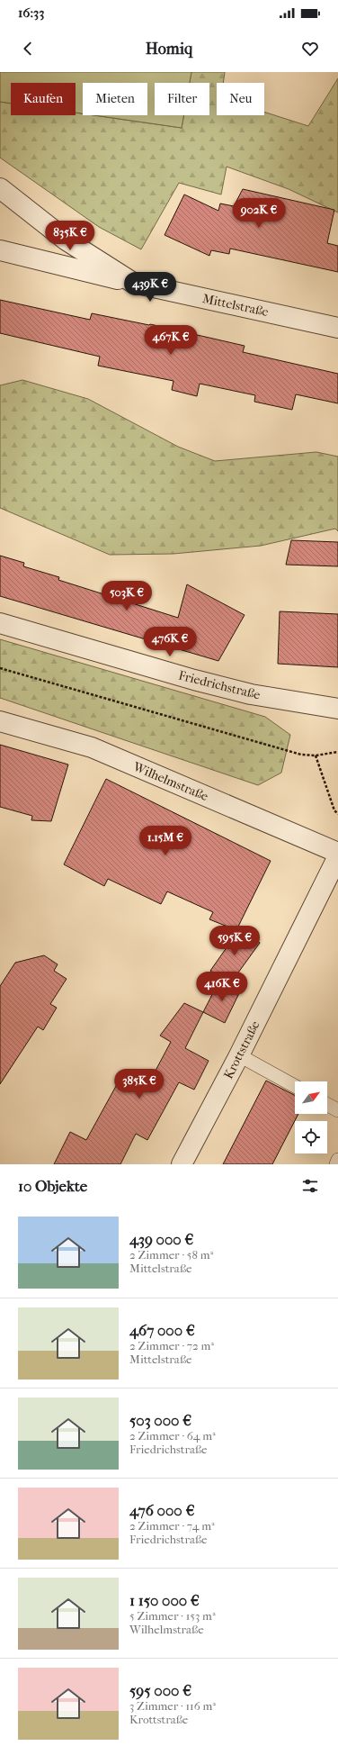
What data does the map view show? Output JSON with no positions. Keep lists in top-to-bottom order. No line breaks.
{"streets":{"street":["Mittelstraße","Friedrichstraße","Wilhelmstraße","Krottstraße"]},"north":"top right","page":{"status":"16:33","header":"Homiq","chip":["Kaufen","Mieten","Filter","Neu"],"price":["902K €","835K €","439K €","467K €","503K €","476K €","1.15M €","595K €","416K €","385K €"],"heading":"10 Objekte","list":[{"name":"439 000 €","note":"2 Zimmer · 58 m² · Mittelstraße"},{"name":"467 000 €","note":"2 Zimmer · 72 m² · Mittelstraße"},{"name":"503 000 €","note":"2 Zimmer · 64 m² · Friedrichstraße"},{"name":"476 000 €","note":"2 Zimmer · 74 m² · Friedrichstraße"},{"name":"1 150 000 €","note":"5 Zimmer · 153 m² · Wilhelmstraße"},{"name":"595 000 €","note":"3 Zimmer · 116 m² · Krottstraße"}]}}
